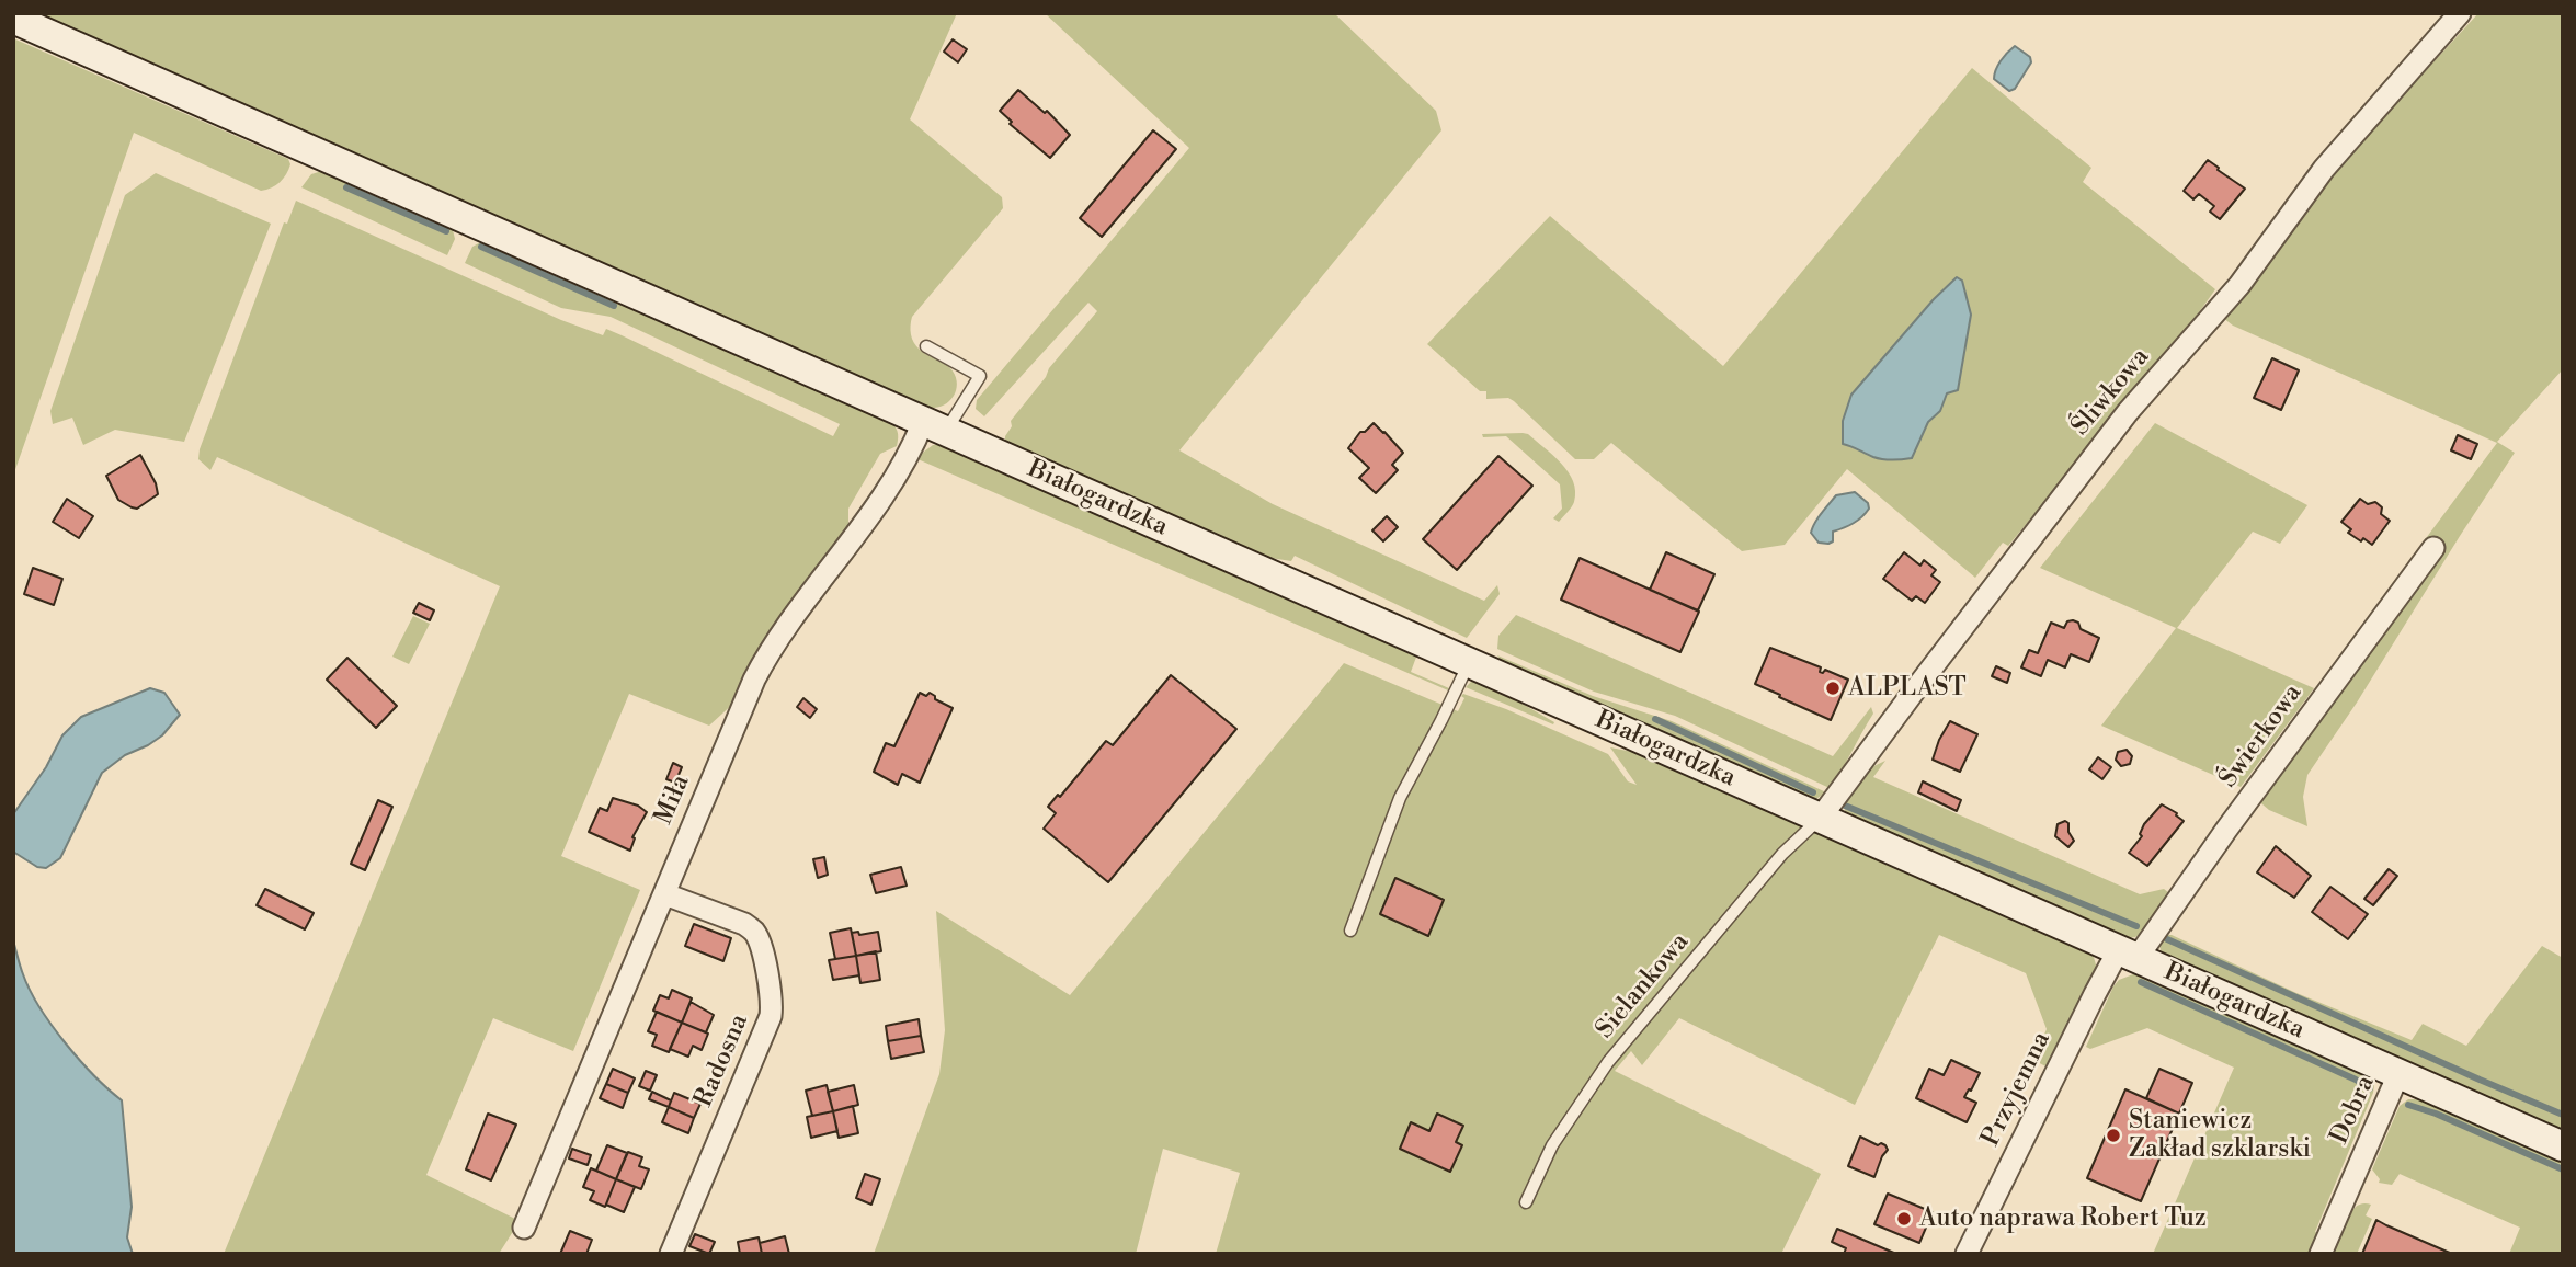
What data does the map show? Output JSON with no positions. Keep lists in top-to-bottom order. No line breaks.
{"streets":{"main road":["Białogardzka"],"street":["Śliwkowa","Świerkowa","Miła","Radosna","Przyjemna","Dobra"],"lane":["Sielankowa"]},"crossings":[["Śliwkowa","Białogardzka"],["Śliwkowa","Sielankowa"],["Białogardzka","Świerkowa"],["Białogardzka","Miła"],["Białogardzka","Sielankowa"],["Białogardzka","Przyjemna"],["Białogardzka","Dobra"],["Świerkowa","Przyjemna"],["Miła","Radosna"]],"places":["ALPLAST","Staniewicz Zakład szklarski","Auto naprawa Robert Tuz"]}
